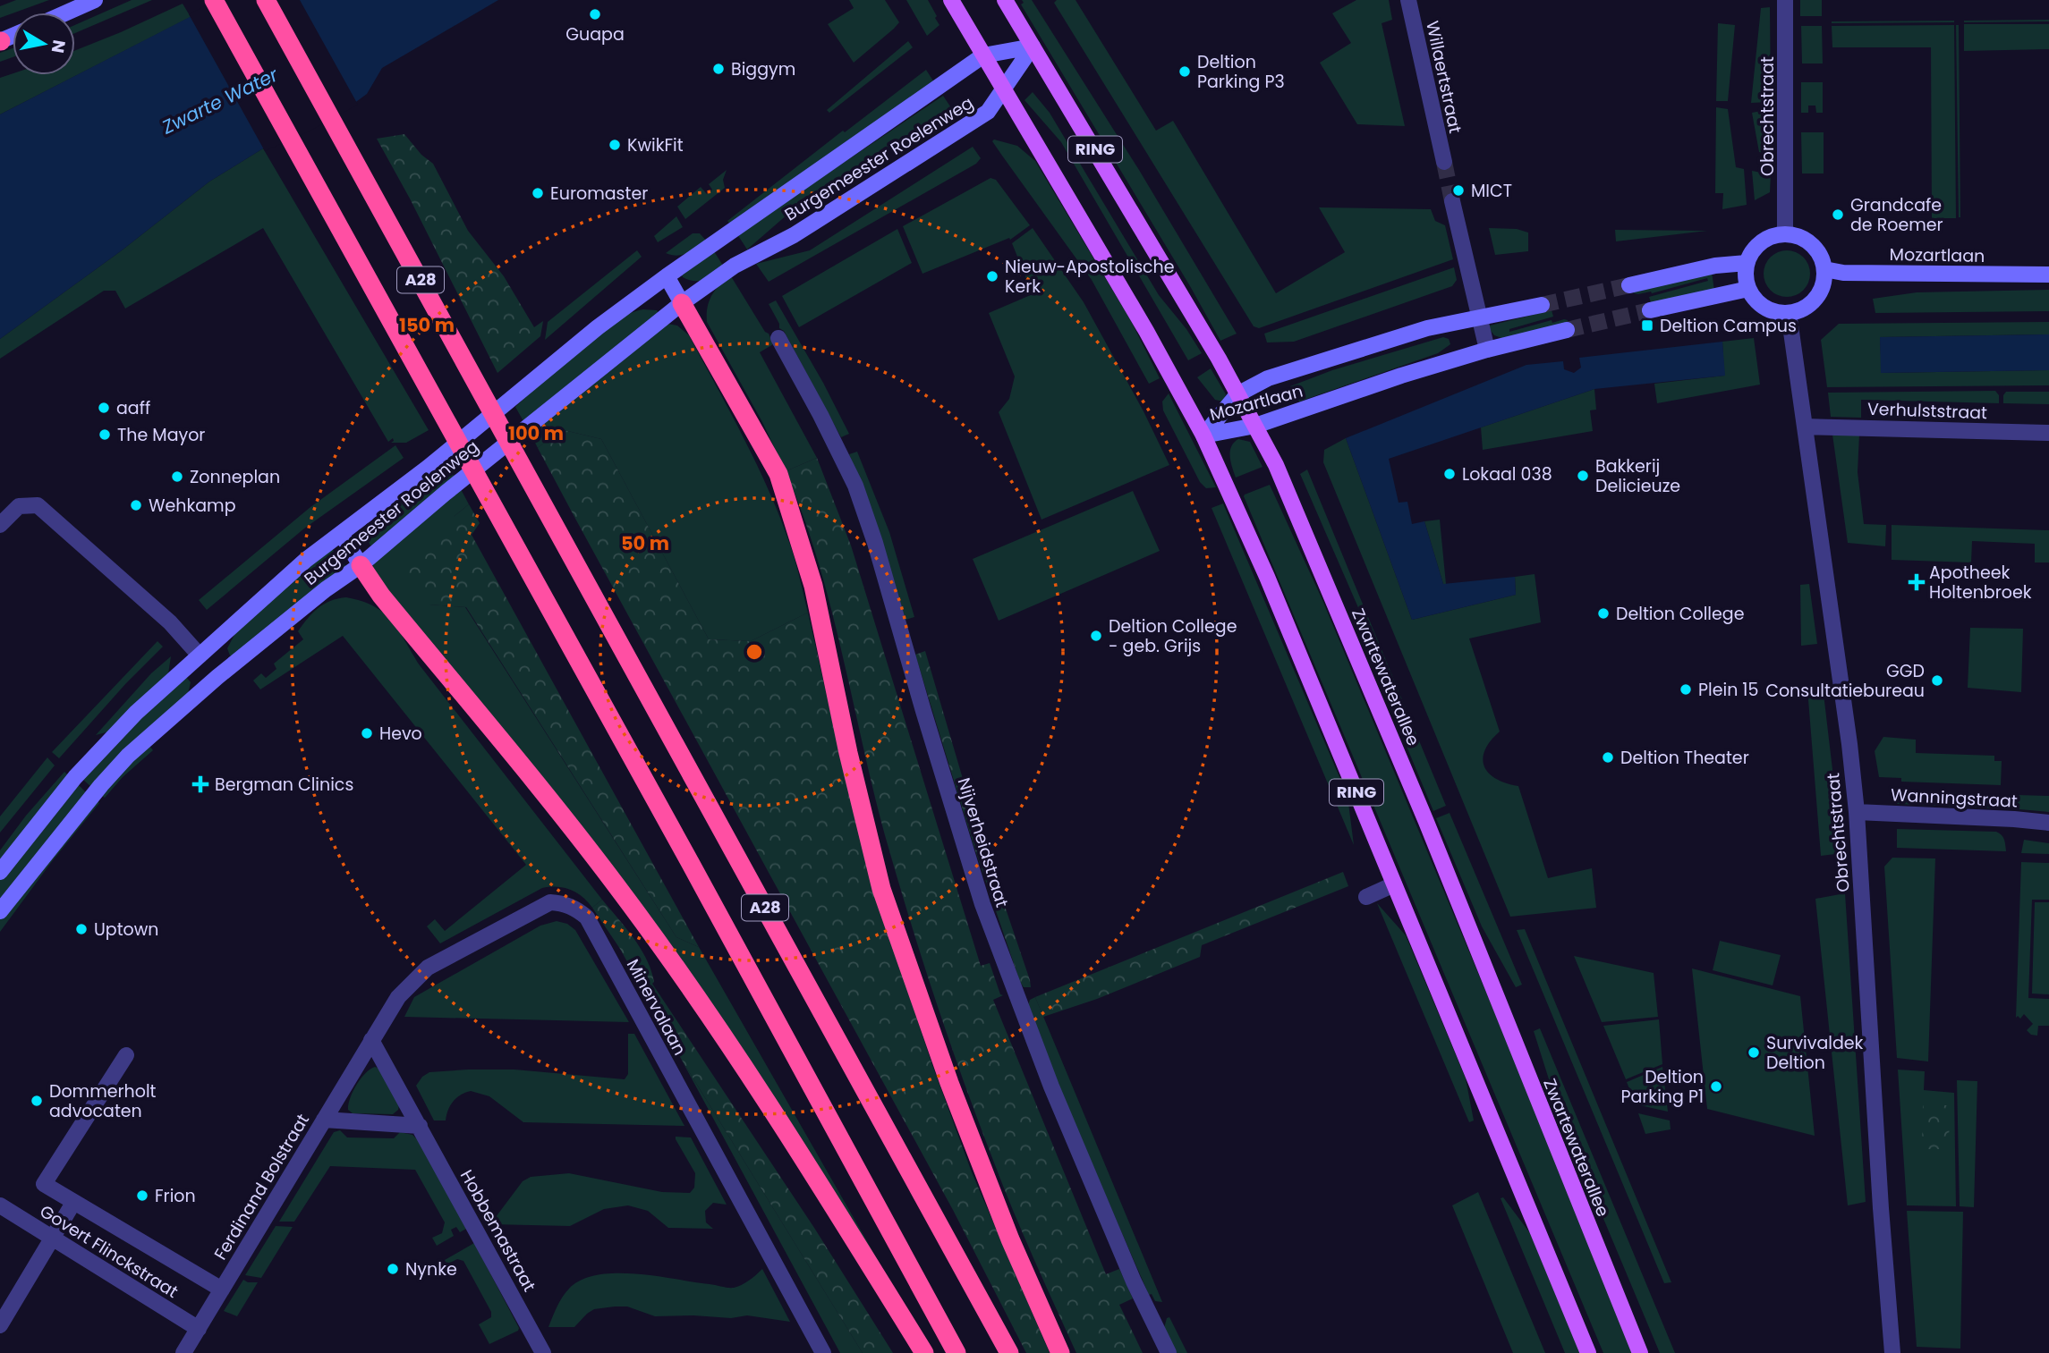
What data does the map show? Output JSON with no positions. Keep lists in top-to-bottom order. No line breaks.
{"streets":{"highway":["A28"],"main road":["RING","Burgemeester Roelenweg","Mozartlaan","Zwartewaterallee"],"street":["Willaertstraat","Obrechtstraat","Verhulststraat","Wanningstraat","Nijverheidstraat","Minervalaan","Ferdinand Bolstraat","Hobbemastraat","Govert Flinckstraat"]},"crossings":[["Obrechtstraat","Mozartlaan"],["Obrechtstraat","Verhulststraat"],["Obrechtstraat","Wanningstraat"],["RING","Burgemeester Roelenweg"],["RING","Mozartlaan"],["RING","Zwartewaterallee"],["Burgemeester Roelenweg","Zwartewaterallee"],["Mozartlaan","Zwartewaterallee"],["Minervalaan","Ferdinand Bolstraat"],["Minervalaan","Hobbemastraat"],["Ferdinand Bolstraat","Hobbemastraat"],["Ferdinand Bolstraat","Govert Flinckstraat"]],"water":["Zwarte Water"],"places":{"other":["Guapa","Biggym","Deltion Parking P3","KwikFit","MICT","Euromaster","Grandcafe de Roemer","Nieuw-Apostolische Kerk","aaff","The Mayor","Lokaal 038","Bakkerij Delicieuze","Zonneplan","Wehkamp","Deltion College","Deltion College - geb. Grijs","GGD Consultatiebureau","Plein 15","Hevo","Deltion Theater","Uptown","Survivaldek Deltion","Deltion Parking P1","Dommerholt advocaten","Frion","Nynke"],"transit":["Deltion Campus"],"health":["Apotheek Holtenbroek","Bergman Clinics"]},"north":"right","rings":["150 m","100 m","50 m"]}
